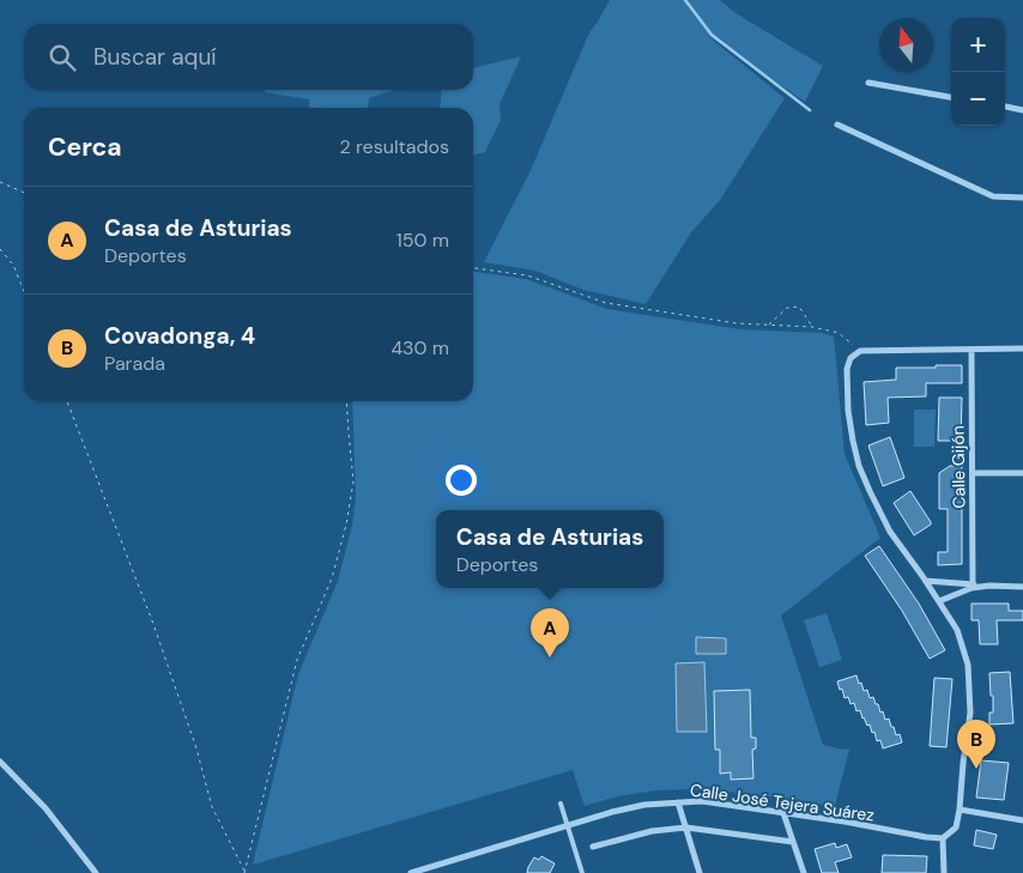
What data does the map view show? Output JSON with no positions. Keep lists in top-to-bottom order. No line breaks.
{"streets":{"street":["Calle Gijón","Calle José Tejera Suárez"]},"north":"top","page":{"map_buttons":["+","−"],"search":"Buscar aquí","heading":["Cerca","2 resultados"],"list":[{"mark":"A","name":"Casa de Asturias","note":"Deportes","value":"150 m"},{"mark":"B","name":"Covadonga, 4","note":"Parada","value":"430 m"}],"popup":["Casa de Asturias","Deportes"],"pins":["A","B"]}}
